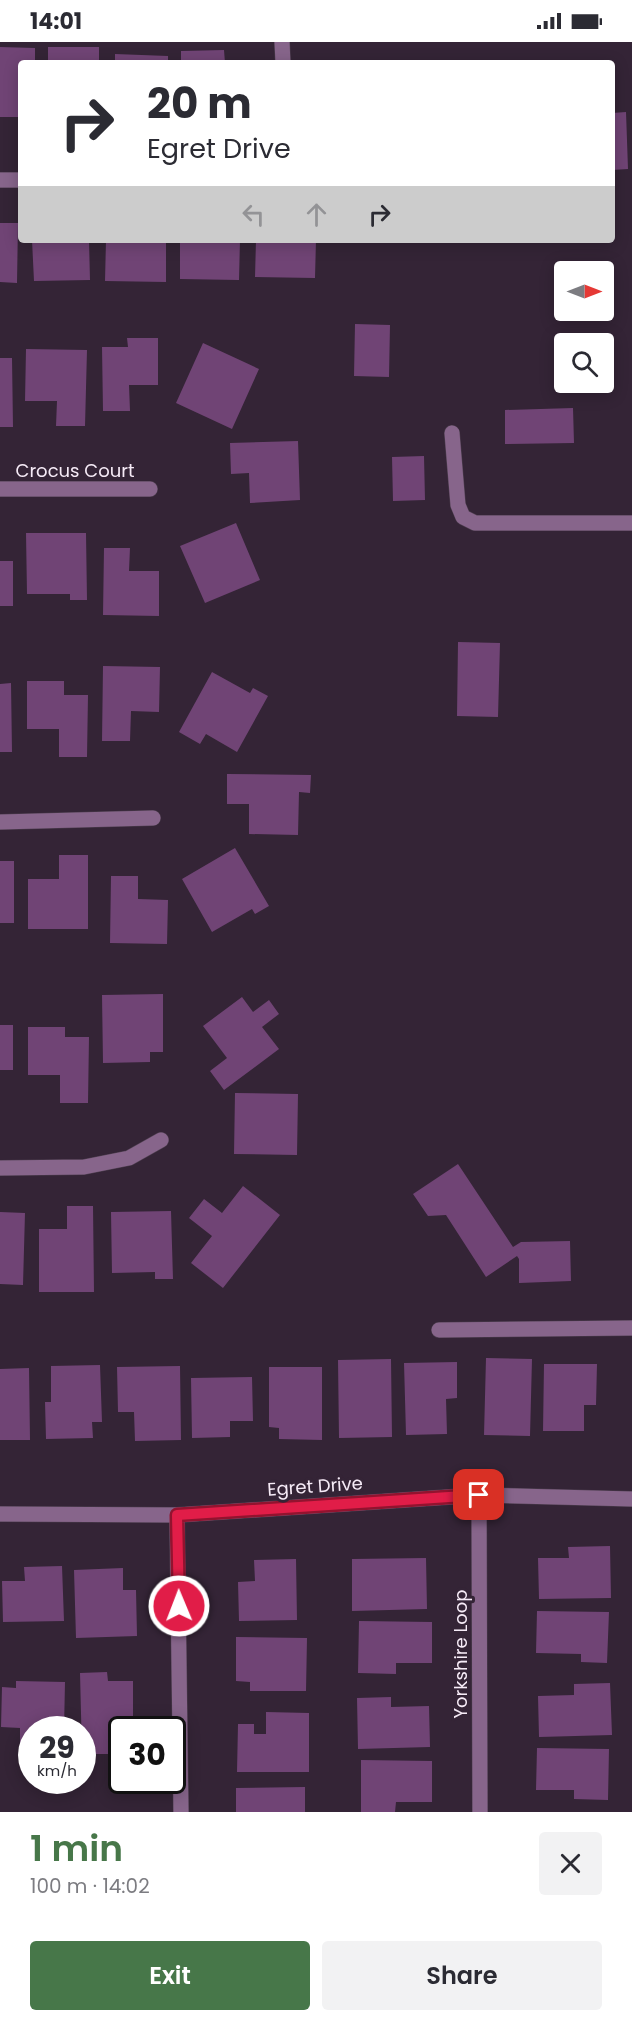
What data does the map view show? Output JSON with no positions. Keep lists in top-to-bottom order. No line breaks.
{"streets":{"street":["Crocus Court","Egret Drive","Yorkshire Loop"]},"crossings":[["Egret Drive","Yorkshire Loop"]],"north":"right","page":{"status":"14:01","turn":["20 m","Egret Drive"],"speed":"29 km/h","limit":"30","heading":["1 min","100 m · 14:02"],"buttons":["Exit","Share"]}}
